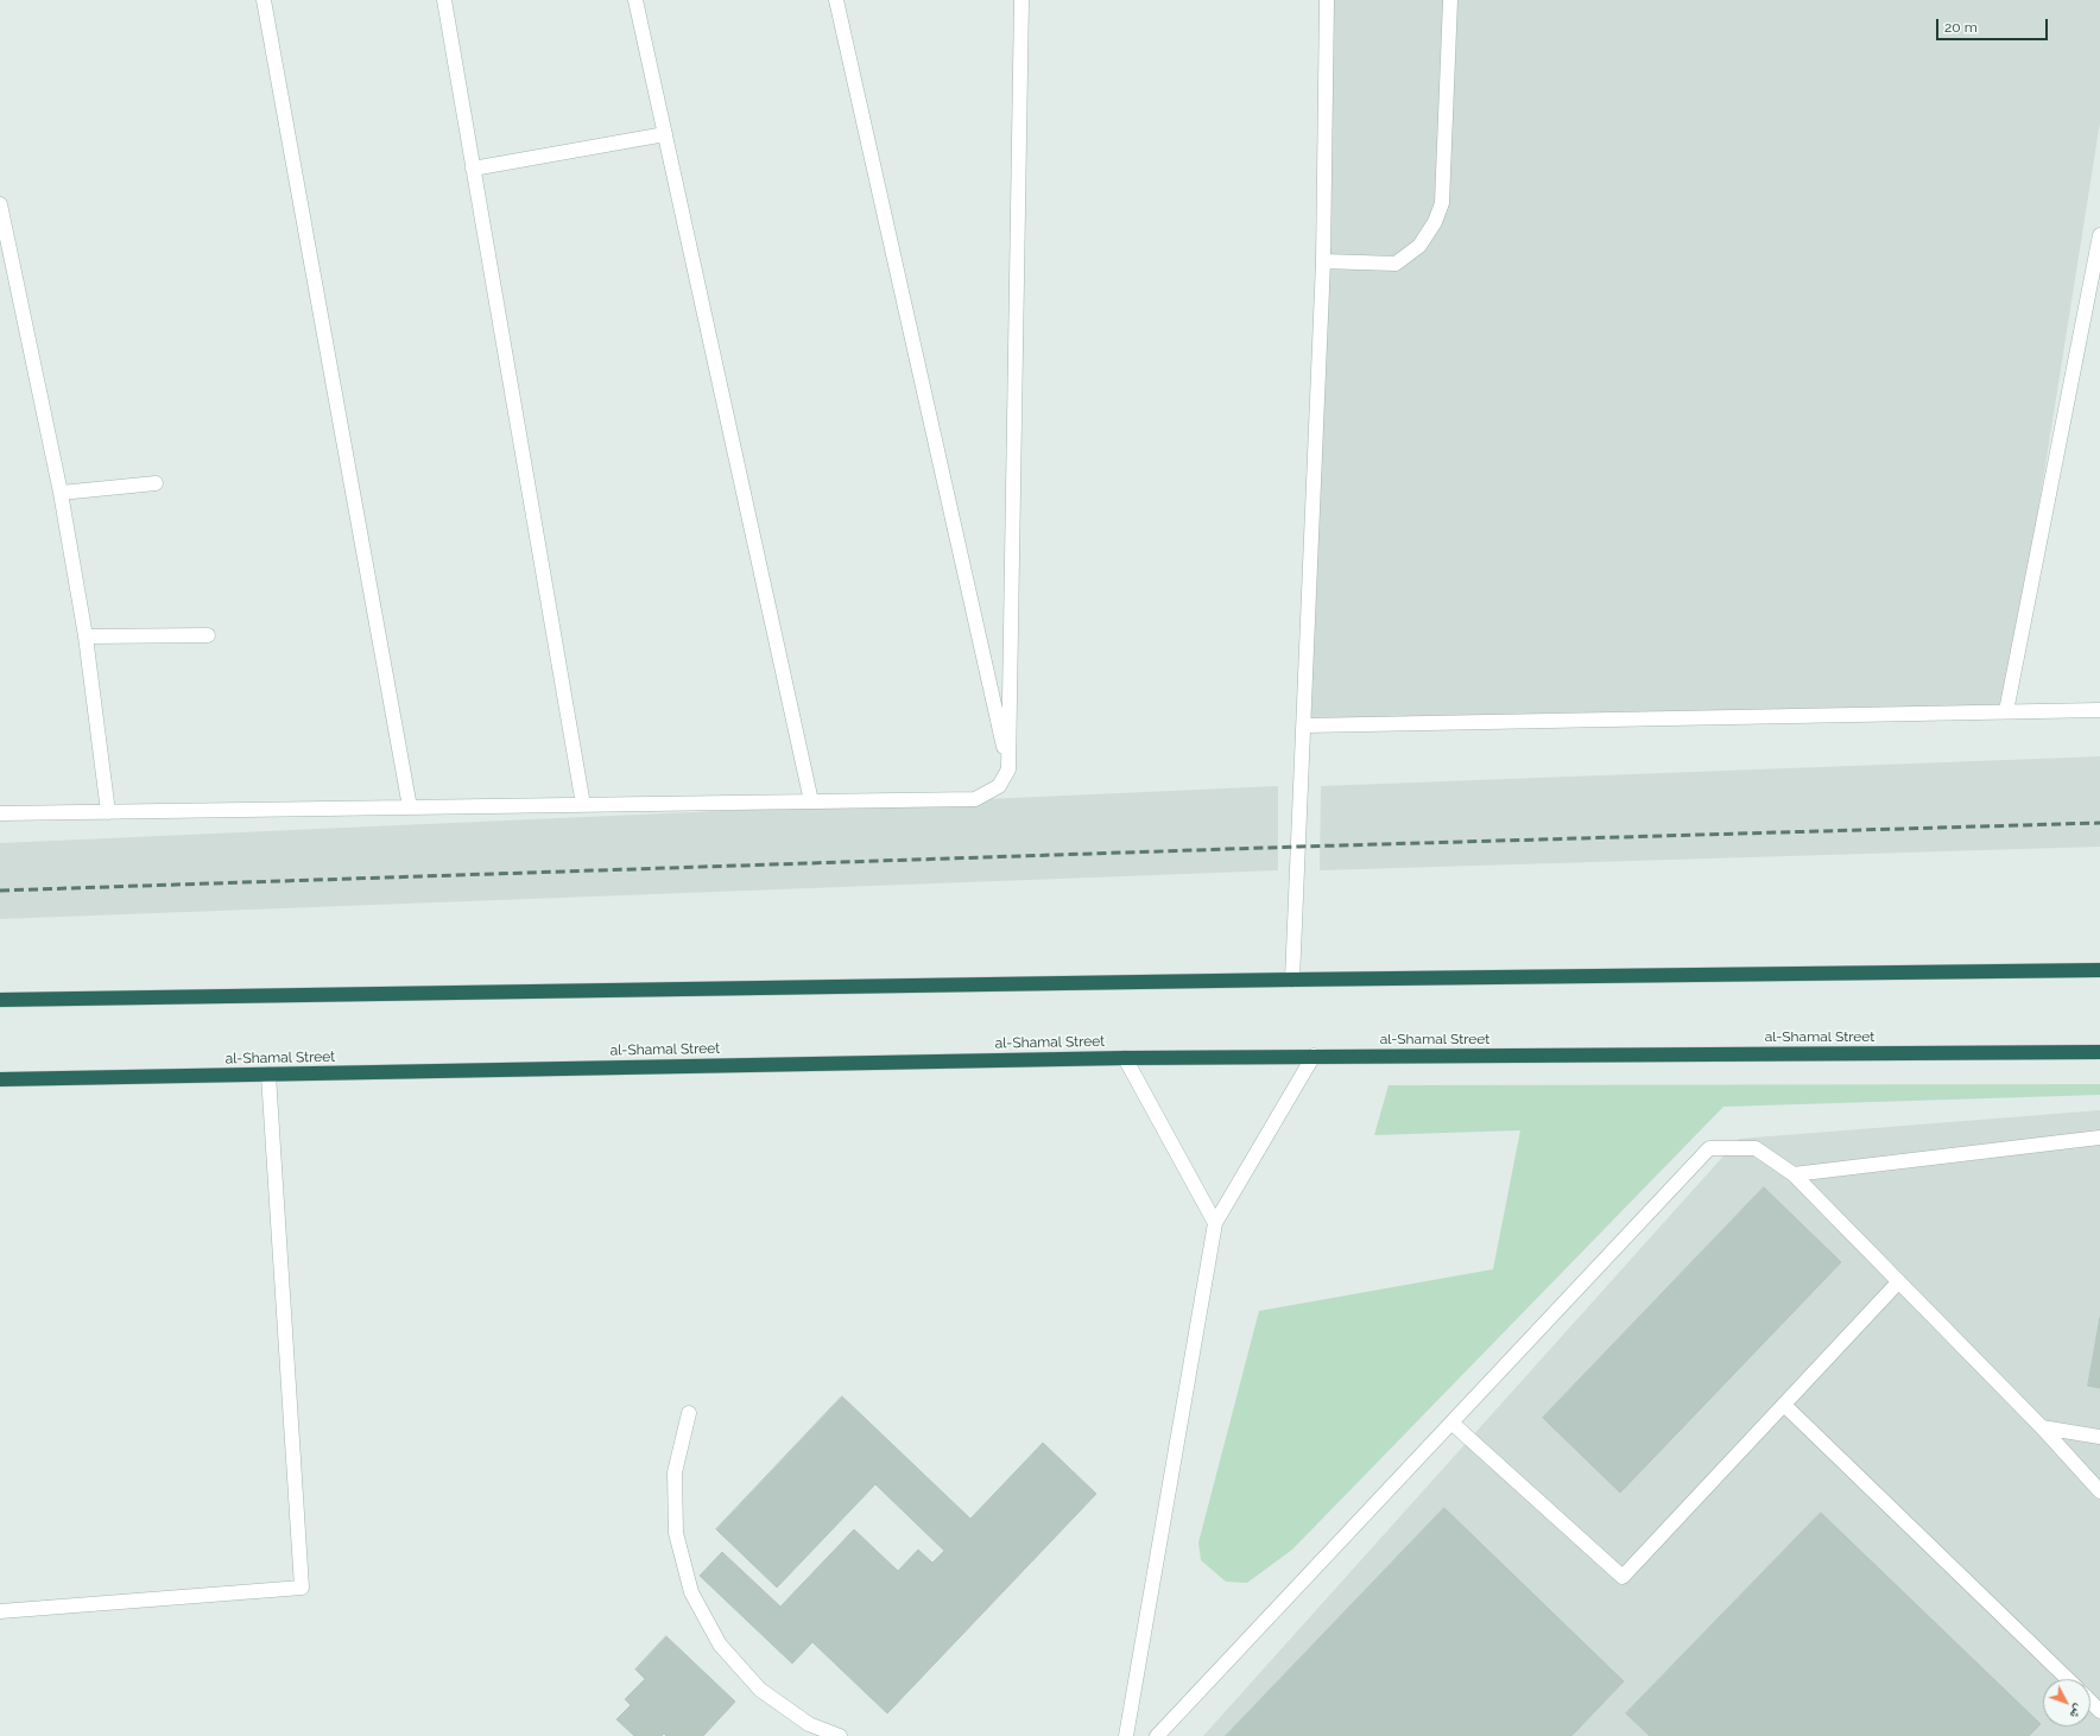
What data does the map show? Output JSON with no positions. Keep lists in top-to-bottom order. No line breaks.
{"streets":{"highway":["al-Shamal Street"]},"scale_bar":"20 m","north":"bottom right"}
